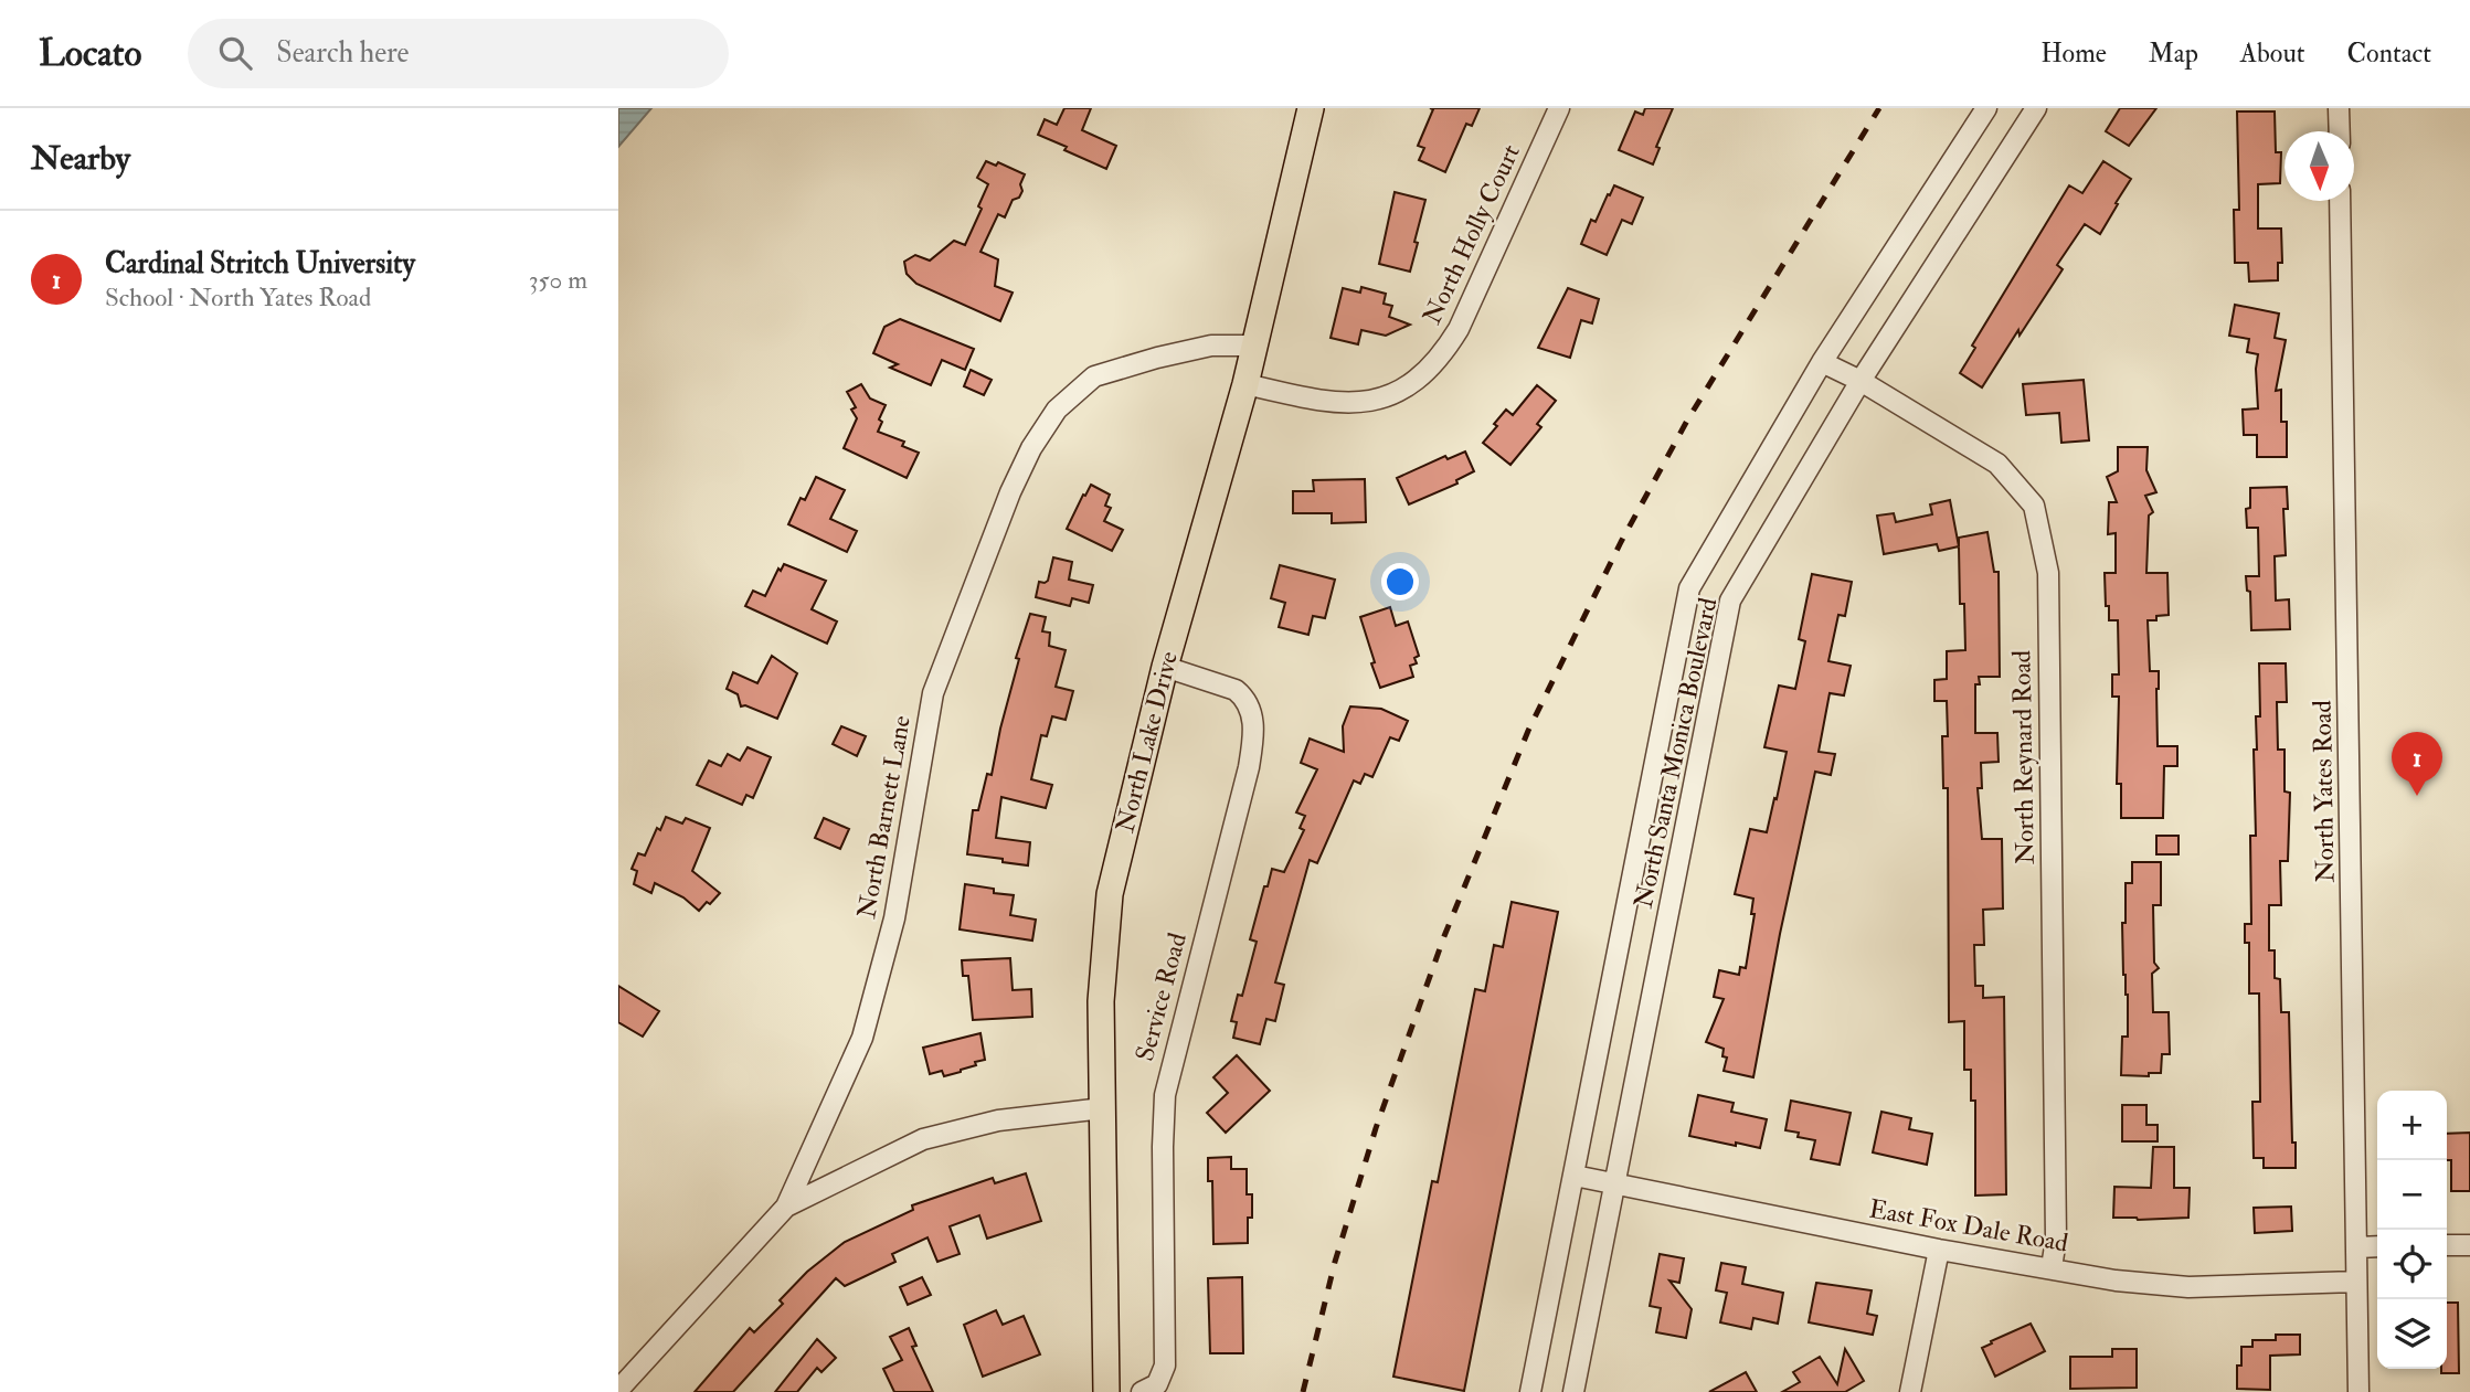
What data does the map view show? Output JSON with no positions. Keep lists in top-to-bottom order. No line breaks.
{"streets":{"main road":["North Lake Drive"],"street":["North Holly Court","North Santa Monica Boulevard","North Reynard Road","North Yates Road","North Barnett Lane","Service Road","East Fox Dale Road"]},"crossings":[["North Holly Court","North Lake Drive"],["North Lake Drive","North Barnett Lane"],["North Lake Drive","Service Road"],["North Santa Monica Boulevard","North Reynard Road"],["North Santa Monica Boulevard","East Fox Dale Road"],["North Reynard Road","East Fox Dale Road"],["North Yates Road","East Fox Dale Road"]],"north":"bottom","page":{"header":"Locato","search":"Search here","nav":["Home","Map","About","Contact"],"heading":"Nearby","list":[{"mark":"1","name":"Cardinal Stritch University","note":"School · North Yates Road","value":"350 m"}],"pins":"1","map_buttons":["+","−"]}}
